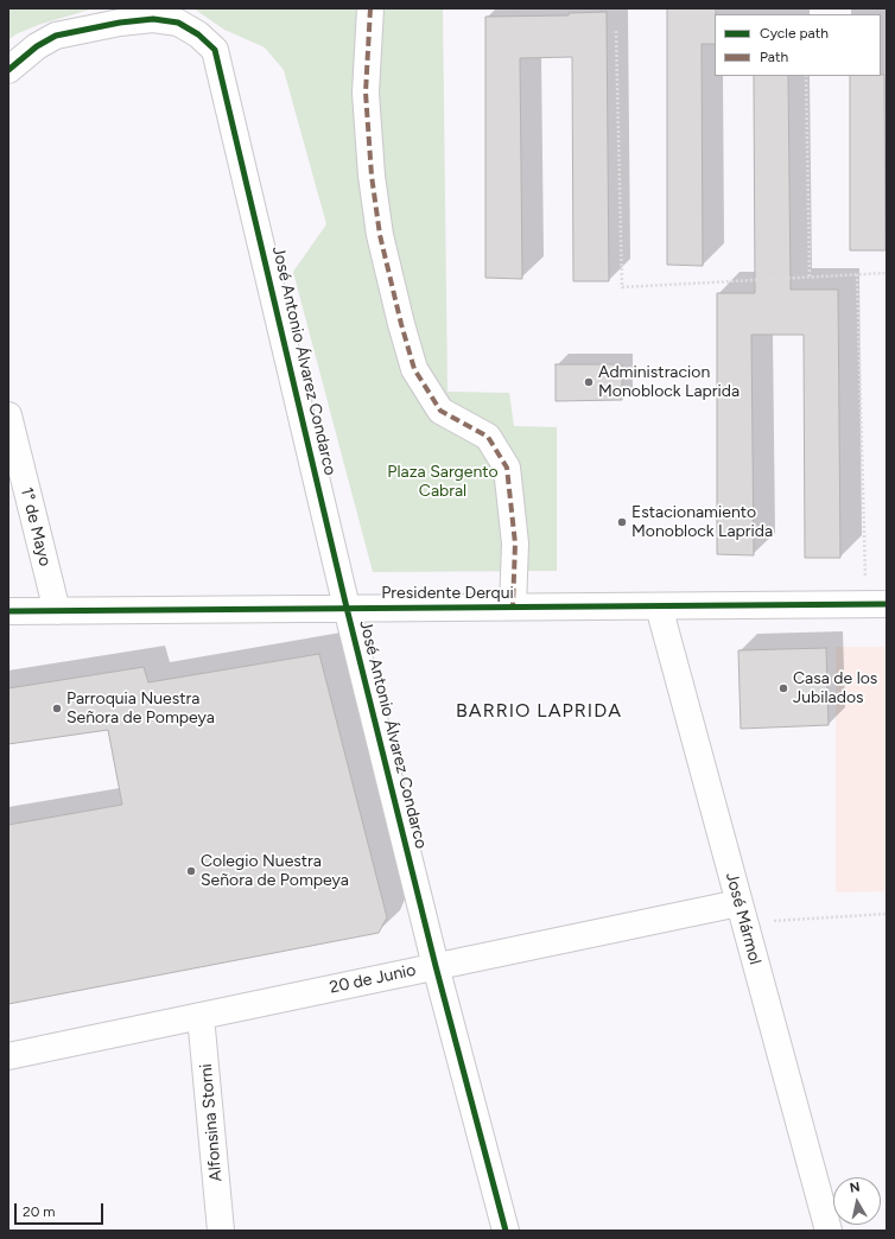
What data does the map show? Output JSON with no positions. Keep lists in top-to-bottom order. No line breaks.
{"streets":{"street":["José Antonio Álvarez Condarco","1° de Mayo","Presidente Derqui","José Mármol","20 de Junio","Alfonsina Storni"]},"crossings":[["José Antonio Álvarez Condarco","Presidente Derqui"],["José Antonio Álvarez Condarco","20 de Junio"],["1° de Mayo","Presidente Derqui"],["Presidente Derqui","José Mármol"],["José Mármol","20 de Junio"],["20 de Junio","Alfonsina Storni"]],"districts":["BARRIO LAPRIDA"],"parks":["Plaza Sargento Cabral"],"places":["Administracion Monoblock Laprida","Estacionamiento Monoblock Laprida","Casa de los Jubilados","Parroquia Nuestra Señora de Pompeya","Colegio Nuestra Señora de Pompeya"],"legend":["Cycle path","Path"],"scale_bar":"20 m","north":"top"}
